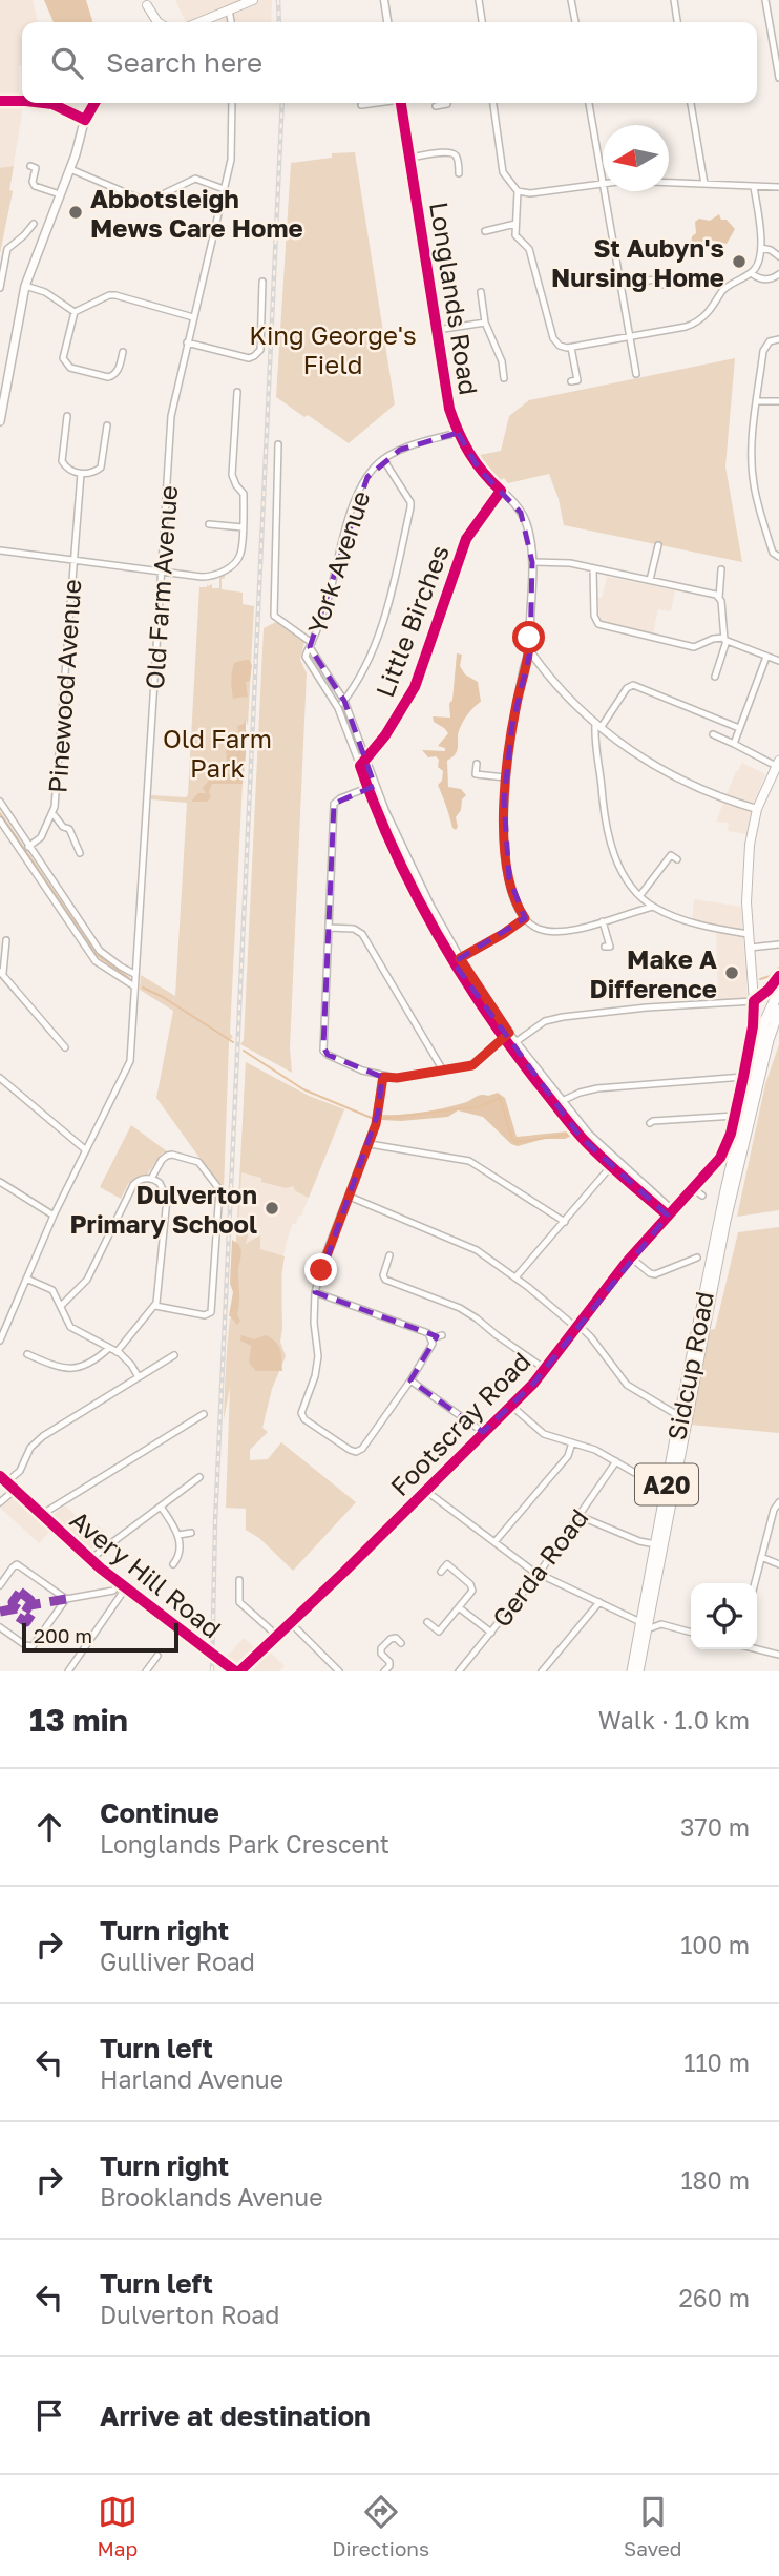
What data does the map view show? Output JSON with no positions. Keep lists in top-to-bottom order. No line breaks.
{"streets":{"highway":["Sidcup Road","A20"],"main road":["Footscray Road"],"street":["Longlands Road","York Avenue","Old Farm Avenue","Little Birches","Pinewood Avenue","Gerda Road","Avery Hill Road"]},"crossings":[["Longlands Road","York Avenue"],["Longlands Road","Little Birches"],["Footscray Road","Avery Hill Road"]],"parks":["King George's Field","Old Farm Park"],"places":["Abbotsleigh Mews Care Home","St Aubyn's Nursing Home","Make A Difference","Dulverton Primary School"],"scale_bar":"200 m","north":"left","page":{"search":"Search here","scale":"200 m","heading":["13 min","Walk · 1.0 km"],"list":[["Continue","Longlands Park Crescent","370 m"],["Turn right","Gulliver Road","100 m"],["Turn left","Harland Avenue","110 m"],["Turn right","Brooklands Avenue","180 m"],["Turn left","Dulverton Road","260 m"],"Arrive at destination"],"nav":["Map","Directions","Saved"]}}
